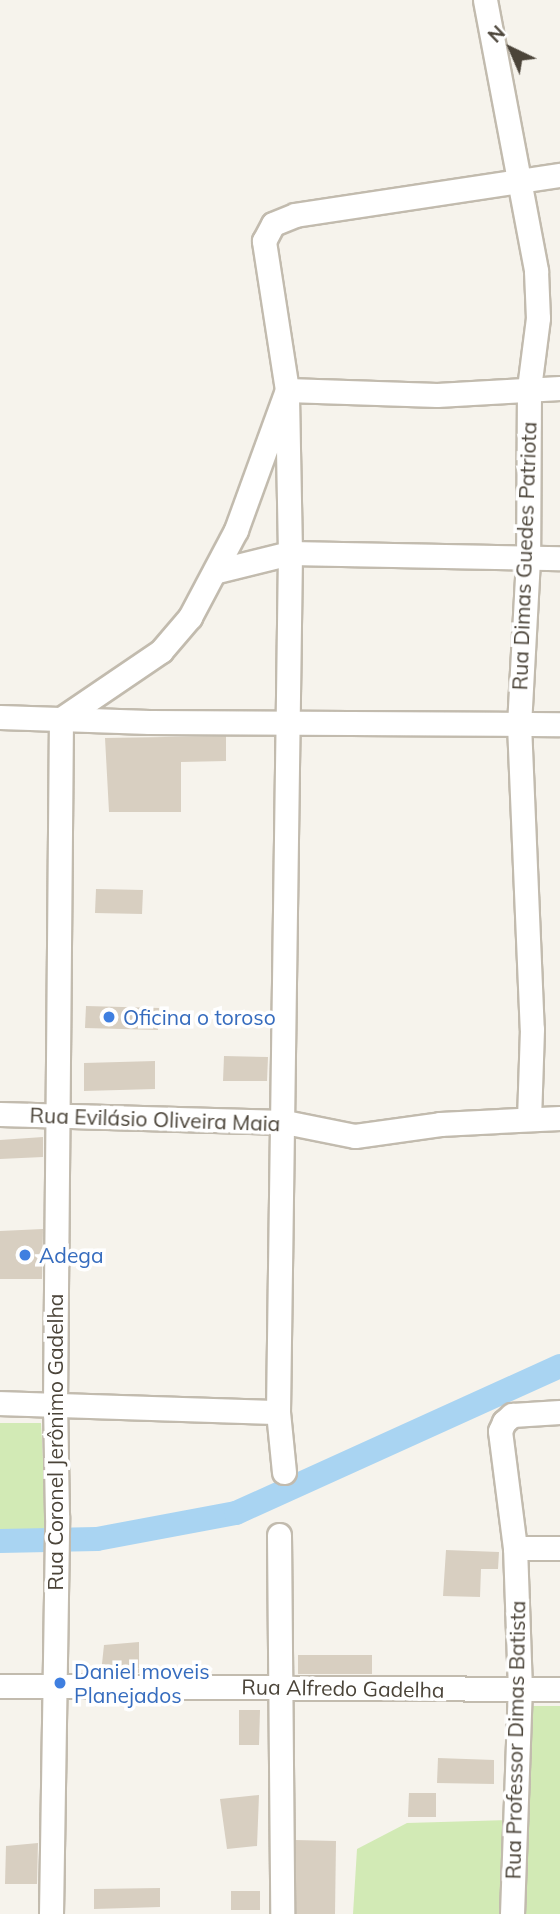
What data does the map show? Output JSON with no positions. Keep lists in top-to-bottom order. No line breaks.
{"streets":{"street":["Rua Dimas Guedes Patriota","Rua Evilásio Oliveira Maia","Rua Coronel Jerônimo Gadelha","Rua Alfredo Gadelha","Rua Professor Dimas Batista"]},"crossings":[["Rua Dimas Guedes Patriota","Rua Evilásio Oliveira Maia"],["Rua Evilásio Oliveira Maia","Rua Coronel Jerônimo Gadelha"],["Rua Coronel Jerônimo Gadelha","Rua Alfredo Gadelha"],["Rua Alfredo Gadelha","Rua Professor Dimas Batista"]],"places":["Oficina o toroso","Adega","Daniel moveis Planejados"],"north":"top left"}
